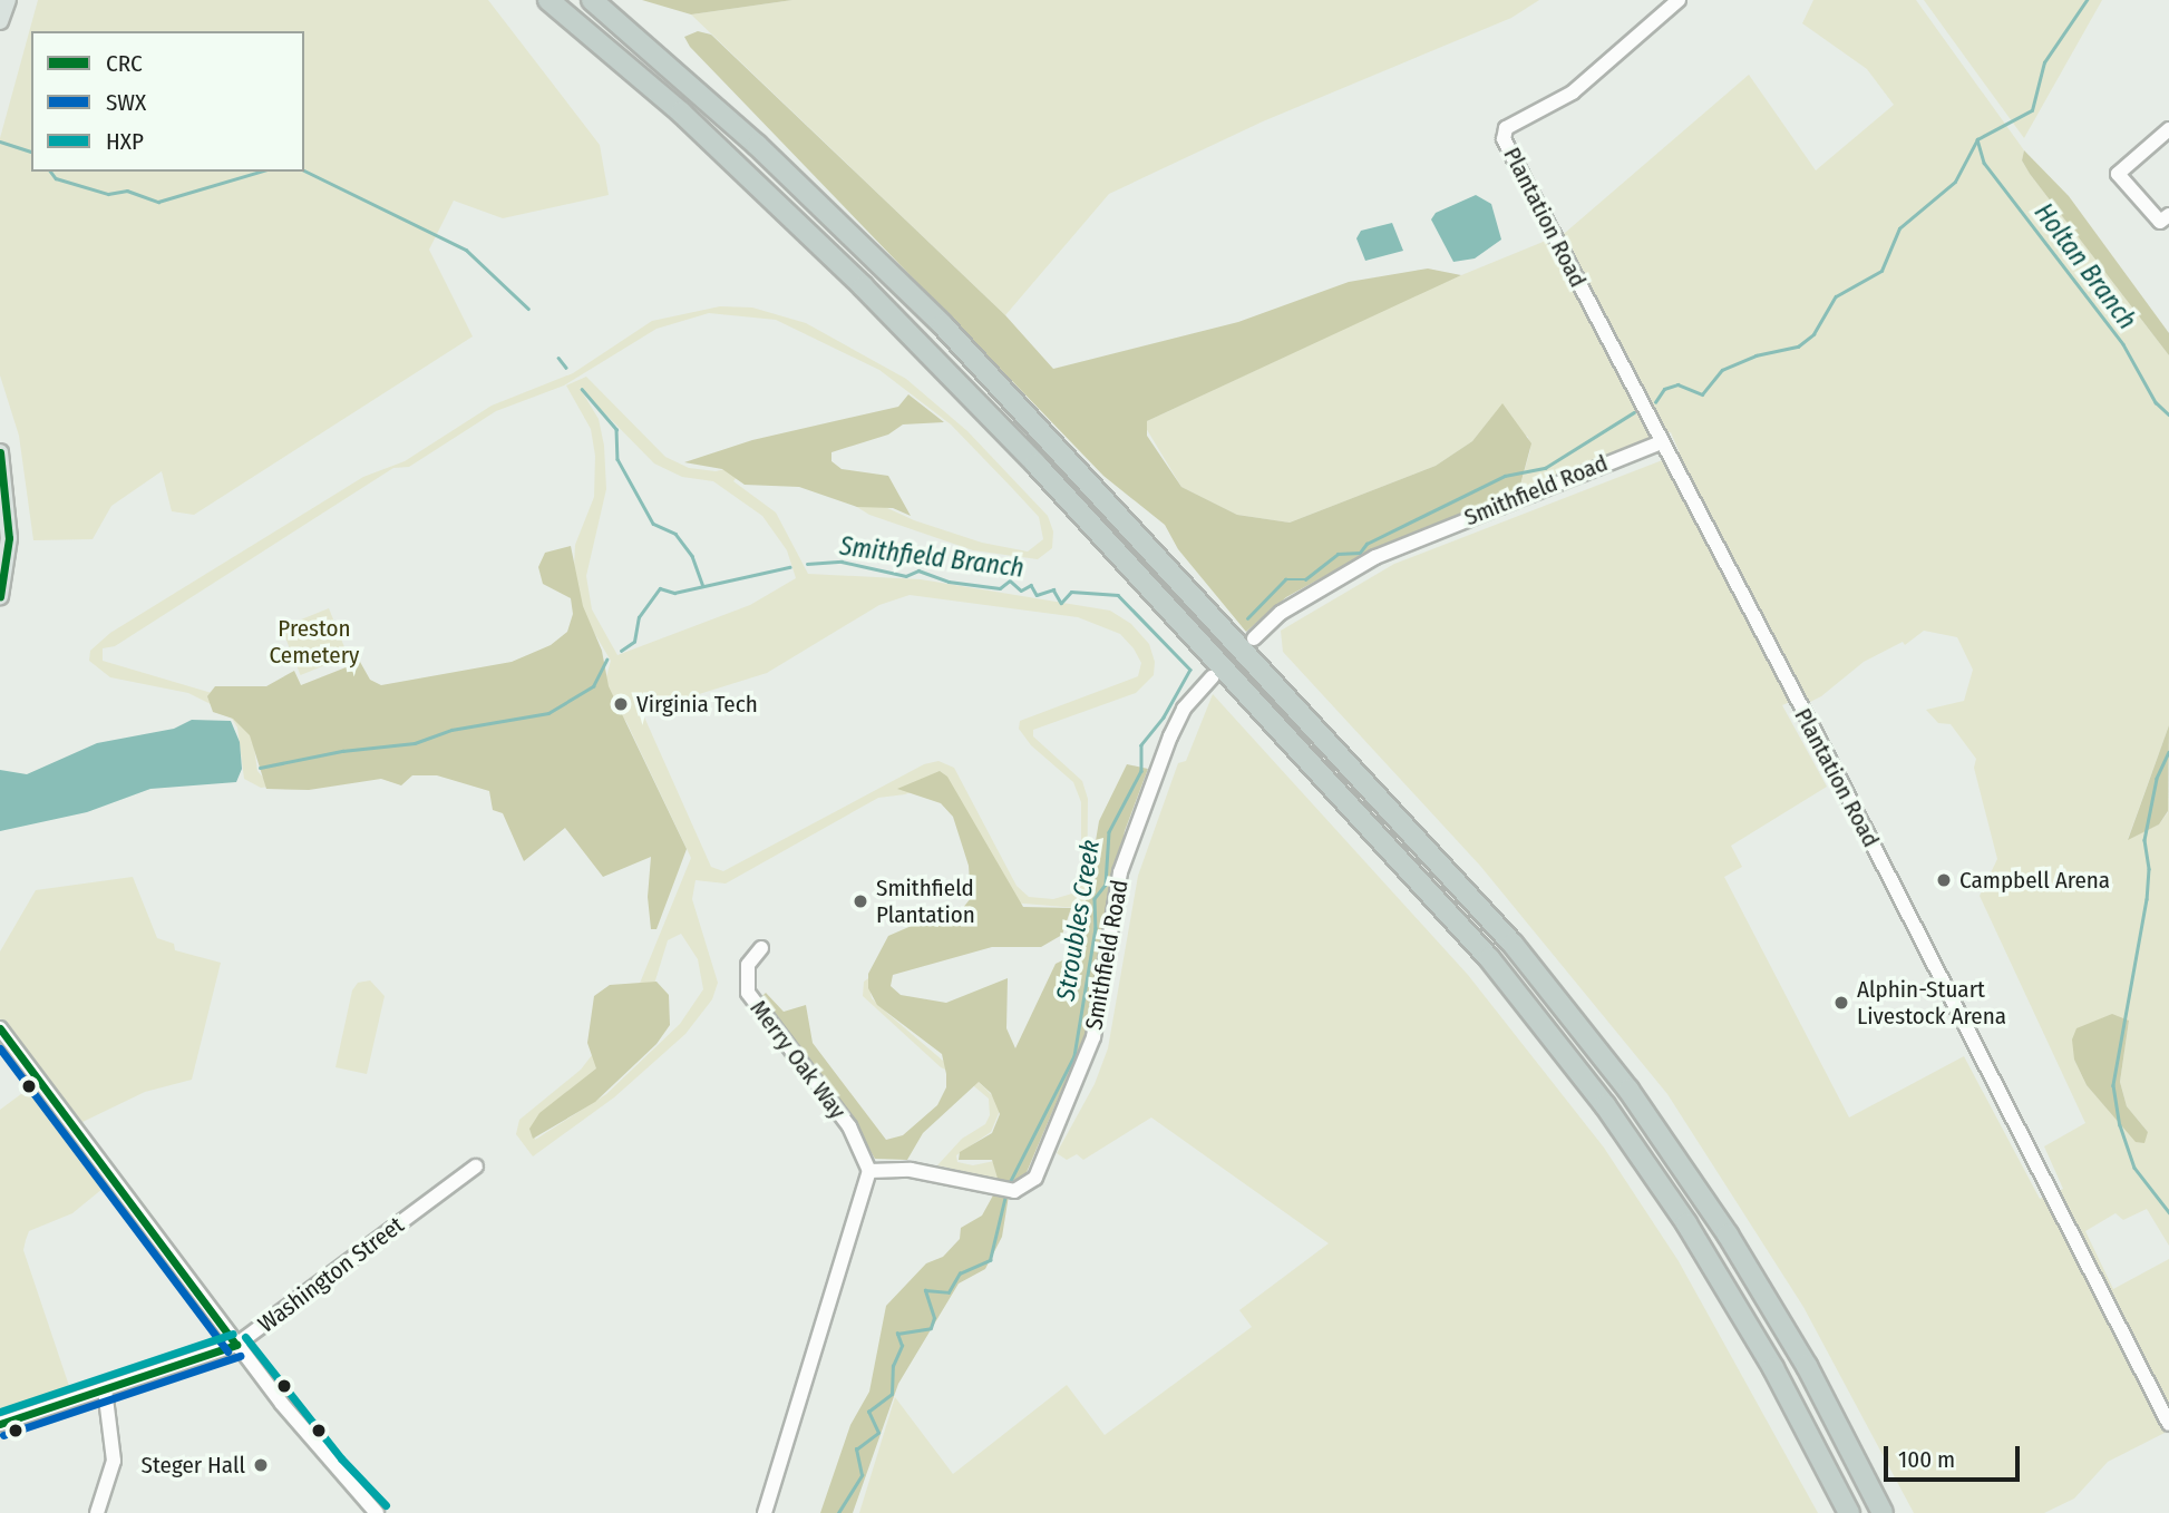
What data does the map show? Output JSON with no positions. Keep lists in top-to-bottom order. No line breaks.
{"streets":{"street":["Plantation Road","Smithfield Road","Merry Oak Way","Washington Street"]},"crossings":[["Plantation Road","Smithfield Road"],["Smithfield Road","Merry Oak Way"]],"water":["Holtan Branch","Smithfield Branch","Stroubles Creek"],"parks":["Preston Cemetery"],"places":["Virginia Tech","Campbell Arena","Smithfield Plantation","Alphin-Stuart Livestock Arena","Steger Hall"],"lines":["transit line CRC","transit line SWX","transit line HXP"],"legend":["CRC","SWX","HXP"],"scale_bar":"100 m"}
